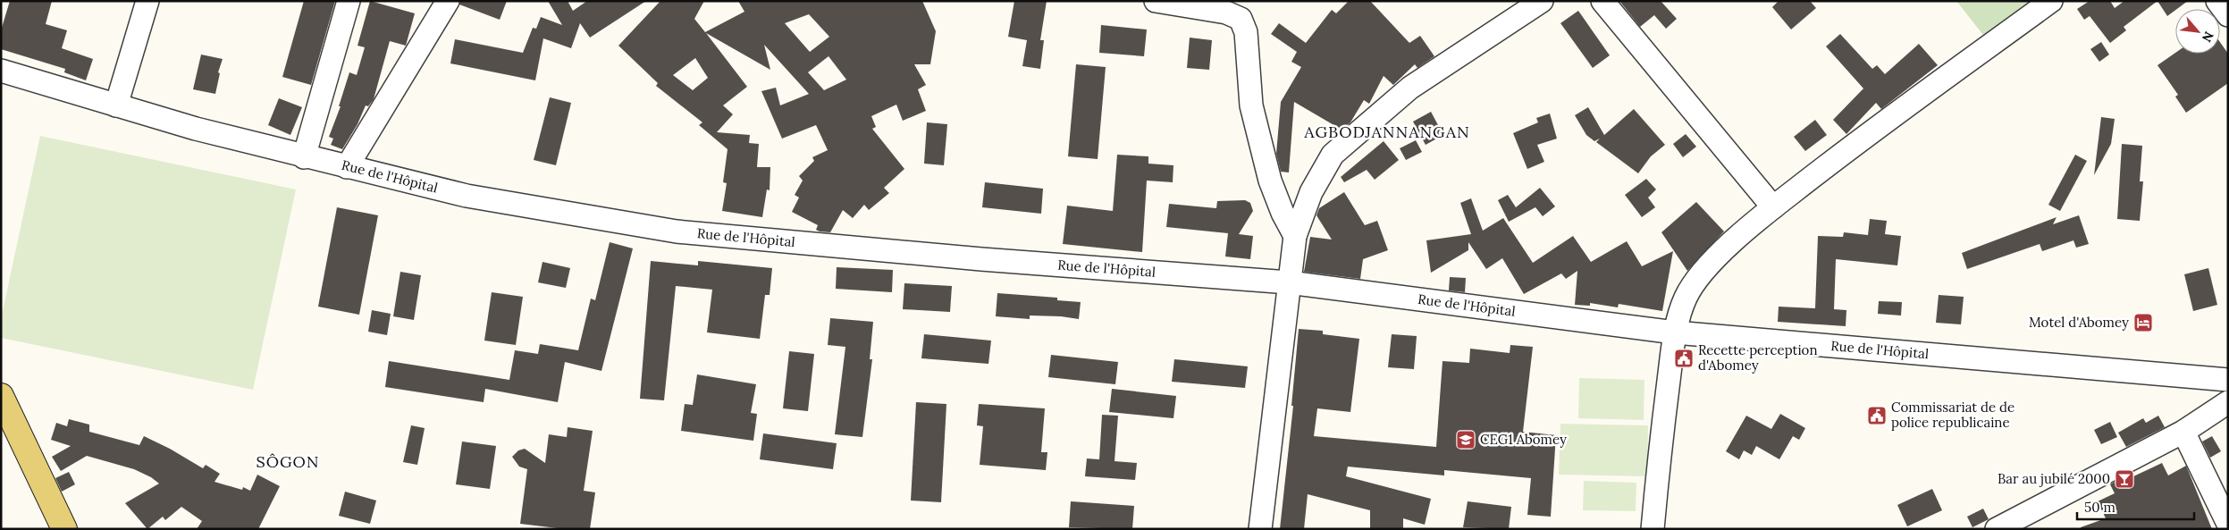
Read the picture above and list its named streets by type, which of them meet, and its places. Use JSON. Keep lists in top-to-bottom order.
{
  "streets": {
    "street": ["Rue de l'Hôpital"]
  },
  "districts": ["AGBODJANNANGAN", "SÔGON"],
  "places": {
    "hotel": ["Motel d'Abomey"],
    "public building": ["Recette perception d'Abomey", "Commissariat de de police republicaine"],
    "school or university": ["CEG1 Abomey"],
    "bar": ["Bar au jubilé 2000"]
  },
  "scale_bar": "50 m",
  "north": "bottom right"
}
